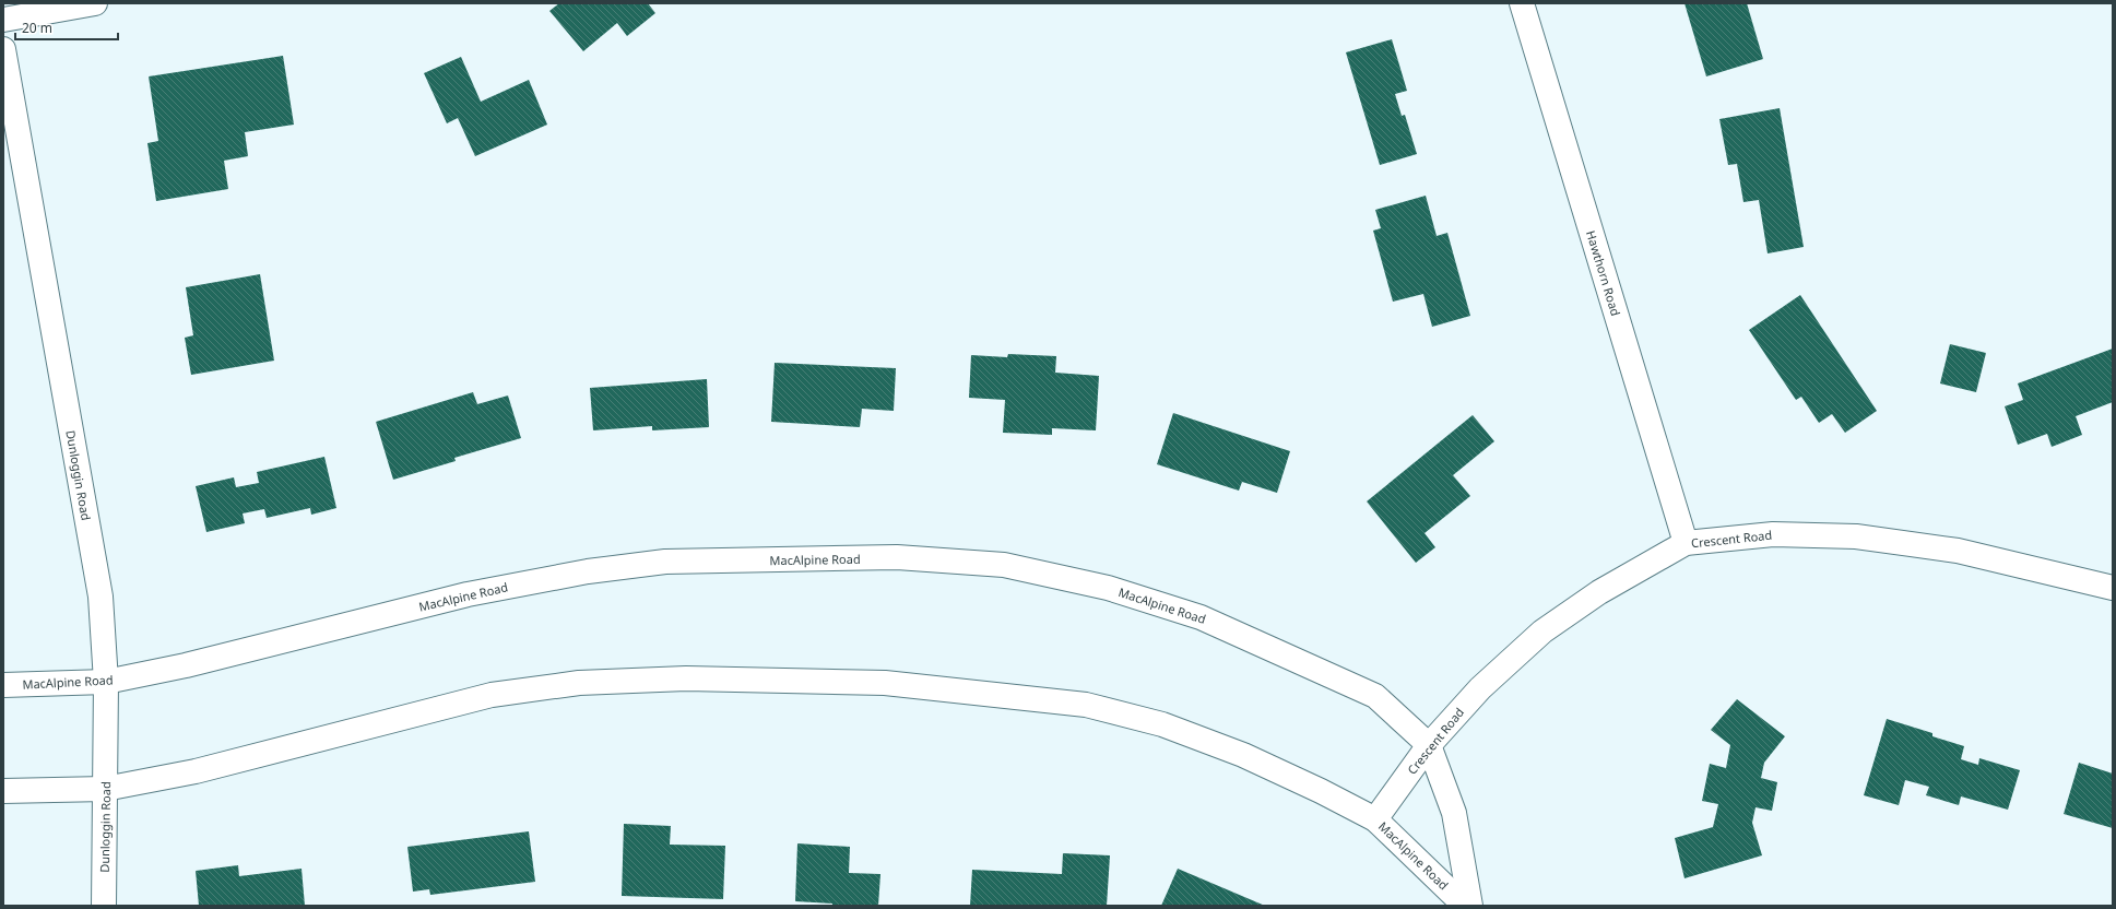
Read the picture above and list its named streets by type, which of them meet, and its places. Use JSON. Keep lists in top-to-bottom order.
{
  "streets": {
    "street": [
      "Hawthorn Road",
      "Dunloggin Road",
      "Crescent Road",
      "MacAlpine Road"
    ]
  },
  "crossings": [
    ["Hawthorn Road", "Crescent Road"],
    ["Dunloggin Road", "MacAlpine Road"],
    ["Crescent Road", "MacAlpine Road"]
  ],
  "scale_bar": "20 m"
}
